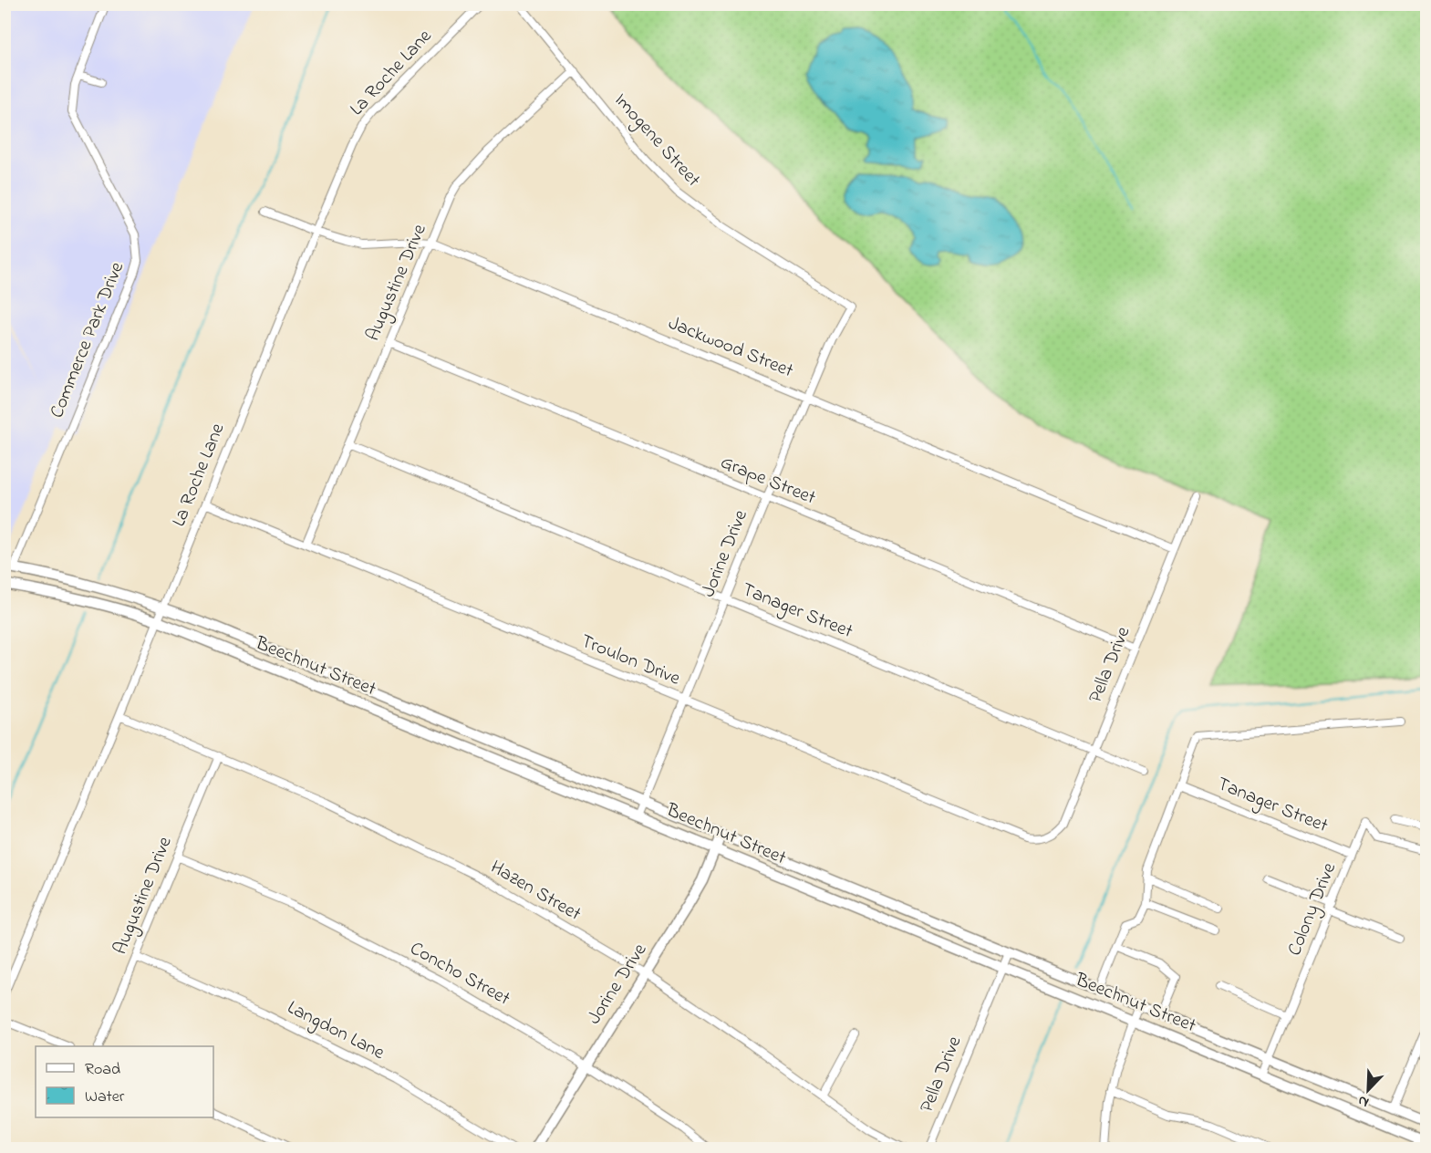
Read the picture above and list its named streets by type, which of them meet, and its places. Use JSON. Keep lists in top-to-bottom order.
{
  "streets": {
    "main road": ["Jorine Drive", "Beechnut Street"],
    "street": [
      "La Roche Lane",
      "Imogene Street",
      "Augustine Drive",
      "Commerce Park Drive",
      "Jackwood Street",
      "Grape Street",
      "Tanager Street",
      "Troulon Drive",
      "Pella Drive",
      "Hazen Street",
      "Colony Drive",
      "Concho Street",
      "Langdon Lane"
    ]
  },
  "crossings": [
    ["La Roche Lane", "Jackwood Street"],
    ["La Roche Lane", "Troulon Drive"],
    ["La Roche Lane", "Beechnut Street"],
    ["La Roche Lane", "Hazen Street"],
    ["Imogene Street", "Augustine Drive"],
    ["Imogene Street", "Jorine Drive"],
    ["Augustine Drive", "Jackwood Street"],
    ["Augustine Drive", "Grape Street"],
    ["Augustine Drive", "Tanager Street"],
    ["Augustine Drive", "Troulon Drive"],
    ["Augustine Drive", "Hazen Street"],
    ["Augustine Drive", "Concho Street"],
    ["Augustine Drive", "Langdon Lane"],
    ["Commerce Park Drive", "Beechnut Street"],
    ["Jackwood Street", "Jorine Drive"],
    ["Jackwood Street", "Pella Drive"],
    ["Grape Street", "Jorine Drive"],
    ["Grape Street", "Pella Drive"],
    ["Jorine Drive", "Tanager Street"],
    ["Jorine Drive", "Troulon Drive"],
    ["Jorine Drive", "Beechnut Street"],
    ["Jorine Drive", "Hazen Street"],
    ["Jorine Drive", "Concho Street"],
    ["Tanager Street", "Pella Drive"],
    ["Tanager Street", "Colony Drive"],
    ["Troulon Drive", "Pella Drive"],
    ["Pella Drive", "Beechnut Street"],
    ["Beechnut Street", "Colony Drive"]
  ],
  "legend": ["Road", "Water"],
  "north": "bottom left"
}
